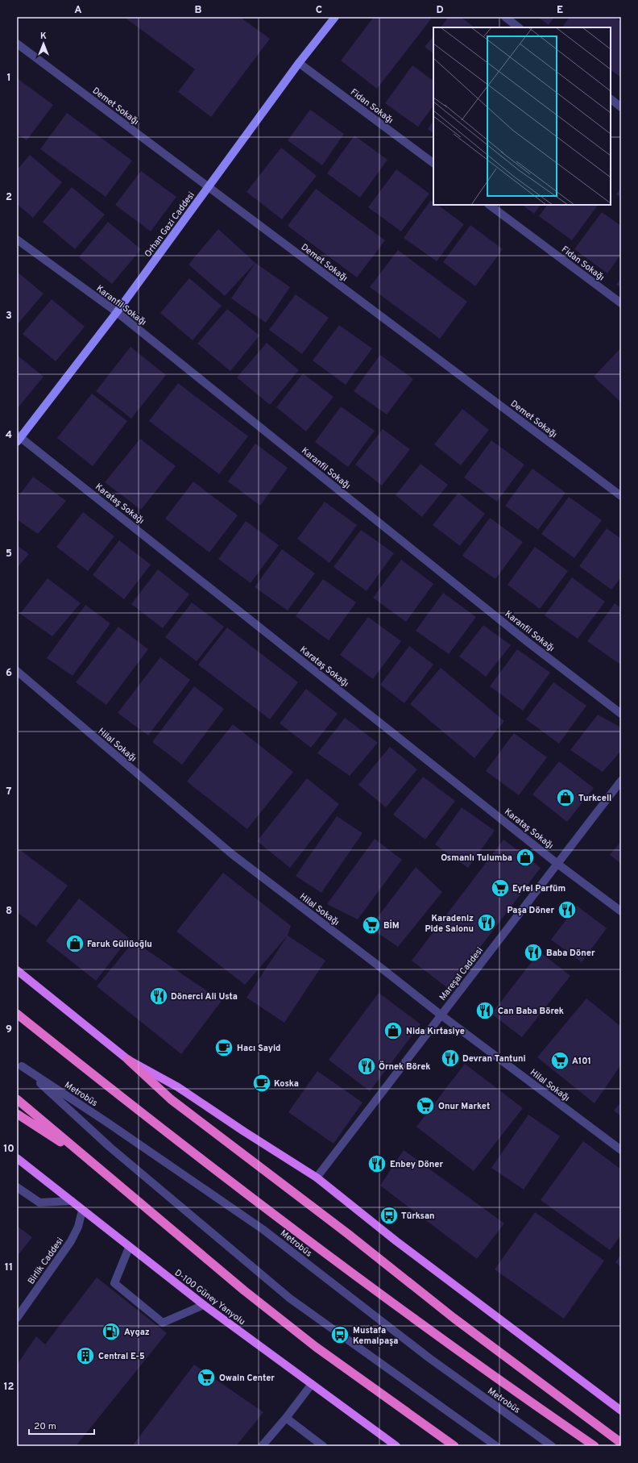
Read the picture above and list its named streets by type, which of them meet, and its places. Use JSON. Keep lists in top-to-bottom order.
{
  "streets": {
    "main road": ["Orhan Gazi Caddesi", "D-100 Güney Yanyolu"],
    "street": [
      "Demet Sokağı",
      "Fidan Sokağı",
      "Karanfil Sokağı",
      "Karataş Sokağı",
      "Hilal Sokağı",
      "Mareşal Caddesi",
      "Metrobüs",
      "Birlik Caddesi"
    ]
  },
  "crossings": [
    ["Demet Sokağı", "Orhan Gazi Caddesi"],
    ["Fidan Sokağı", "Orhan Gazi Caddesi"],
    ["Orhan Gazi Caddesi", "Karanfil Sokağı"],
    ["Orhan Gazi Caddesi", "Karataş Sokağı"],
    ["Karataş Sokağı", "Mareşal Caddesi"],
    ["Hilal Sokağı", "Mareşal Caddesi"],
    ["Birlik Caddesi", "D-100 Güney Yanyolu"]
  ],
  "places": {
    "shop": [
      "Turkcell",
      "Osmanlı Tulumba",
      "Faruk Güllüoğlu",
      "Nida Kırtasiye"
    ],
    "supermarket": [
      "Eyfel Parfüm",
      "BİM",
      "A101",
      "Onur Market",
      "Owain Center"
    ],
    "restaurant": [
      "Paşa Döner",
      "Karadeniz Pide Salonu",
      "Baba Döner",
      "Dönerci Ali Usta",
      "Can Baba Börek",
      "Devran Tantuni",
      "Örnek Börek",
      "Enbey Döner"
    ],
    "cafe": ["Hacı Sayid", "Koska"],
    "bus stop": ["Türksan", "Mustafa Kemalpaşa"],
    "fuel station": ["Aygaz"],
    "building": ["Central E-5"]
  },
  "scale_bar": "20 m",
  "north": "top",
  "grid": {
    "columns": [
      "A",
      "B",
      "C",
      "D",
      "E"
    ],
    "rows": [
      "1",
      "2",
      "3",
      "4",
      "5",
      "6",
      "7",
      "8",
      "9",
      "10",
      "11",
      "12"
    ]
  }
}
